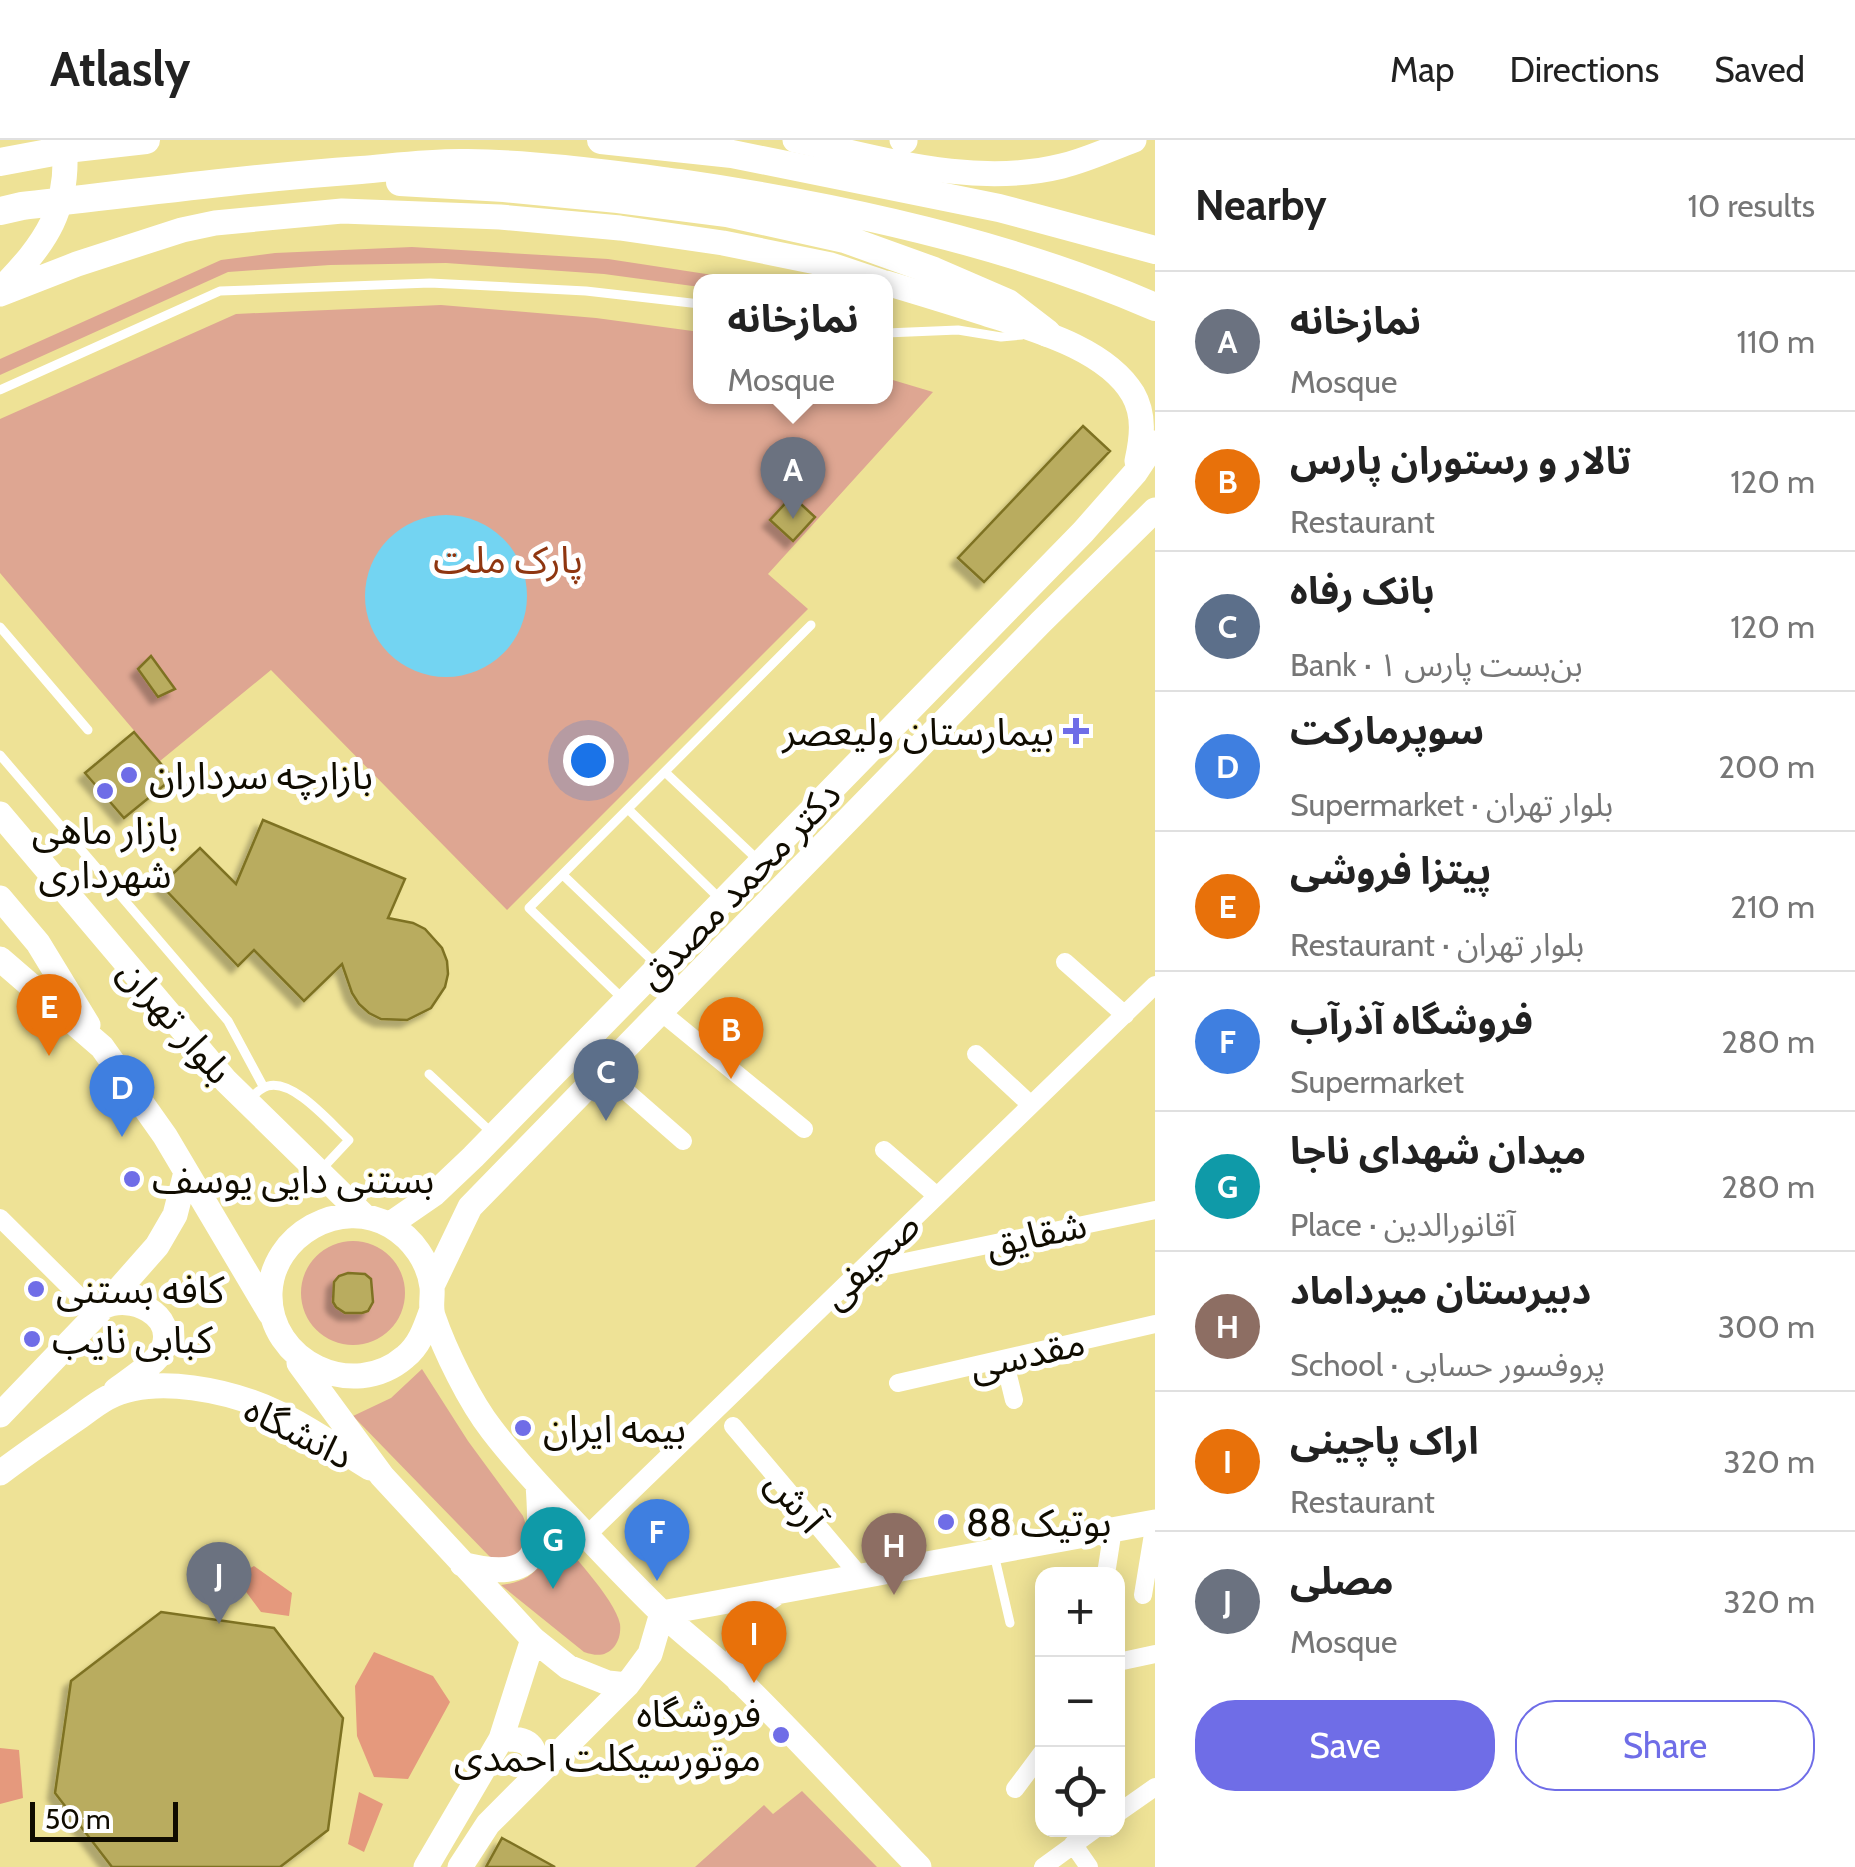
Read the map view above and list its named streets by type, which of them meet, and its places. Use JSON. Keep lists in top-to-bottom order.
{
  "streets": {
    "main road": ["دکتر محمد مصدق", "بلوار تهران", "دانشگاه"],
    "street": [
      "شقایق",
      "صحیفی",
      "مقدسی",
      "آرش"
    ]
  },
  "crossings": [
    ["دکتر محمد مصدق", "بلوار تهران"],
    ["شقایق", "صحیفی"]
  ],
  "parks": ["پارک ملت"],
  "places": {
    "health": ["بیمارستان ولیعصر"],
    "other": [
      "بازارچه سرداران",
      "بازار ماهی شهرداری",
      "بستنی دایی یوسف",
      "کافه بستنی",
      "کبابی نایب",
      "بیمه ایران",
      "بوتیک 88",
      "فروشگاه موتورسیکلت احمدی"
    ]
  },
  "scale_bar": "50 m",
  "page": {
    "header": "Atlasly",
    "nav": ["Map", "Directions", "Saved"],
    "heading": ["Nearby", "10 results"],
    "list": [
      {
        "mark": "A",
        "name": "نمازخانه",
        "note": "Mosque",
        "value": "110 m"
      },
      {
        "mark": "B",
        "name": "تالار و رستوران پارس",
        "note": "Restaurant",
        "value": "120 m"
      },
      {
        "mark": "C",
        "name": "بانک رفاه",
        "note": "Bank · بن‌بست پارس ۱",
        "value": "120 m"
      },
      {
        "mark": "D",
        "name": "سوپرمارکت",
        "note": "Supermarket · بلوار تهران",
        "value": "200 m"
      },
      {
        "mark": "E",
        "name": "پیتزا فروشی",
        "note": "Restaurant · بلوار تهران",
        "value": "210 m"
      },
      {
        "mark": "F",
        "name": "فروشگاه آذرآب",
        "note": "Supermarket",
        "value": "280 m"
      },
      {
        "mark": "G",
        "name": "میدان شهدای ناجا",
        "note": "Place · آقانورالدین",
        "value": "280 m"
      },
      {
        "mark": "H",
        "name": "دبیرستان میرداماد",
        "note": "School · پروفسور حسابی",
        "value": "300 m"
      },
      {
        "mark": "I",
        "name": "اراک پاچینی",
        "note": "Restaurant",
        "value": "320 m"
      },
      {
        "mark": "J",
        "name": "مصلی",
        "note": "Mosque",
        "value": "320 m"
      }
    ],
    "popup": ["نمازخانه", "Mosque"],
    "pins": [
      "A",
      "E",
      "B",
      "C",
      "D",
      "F",
      "G",
      "H",
      "J",
      "I"
    ],
    "map_buttons": ["+", "−"],
    "buttons": ["Save", "Share"],
    "scale": "50 m"
  }
}
